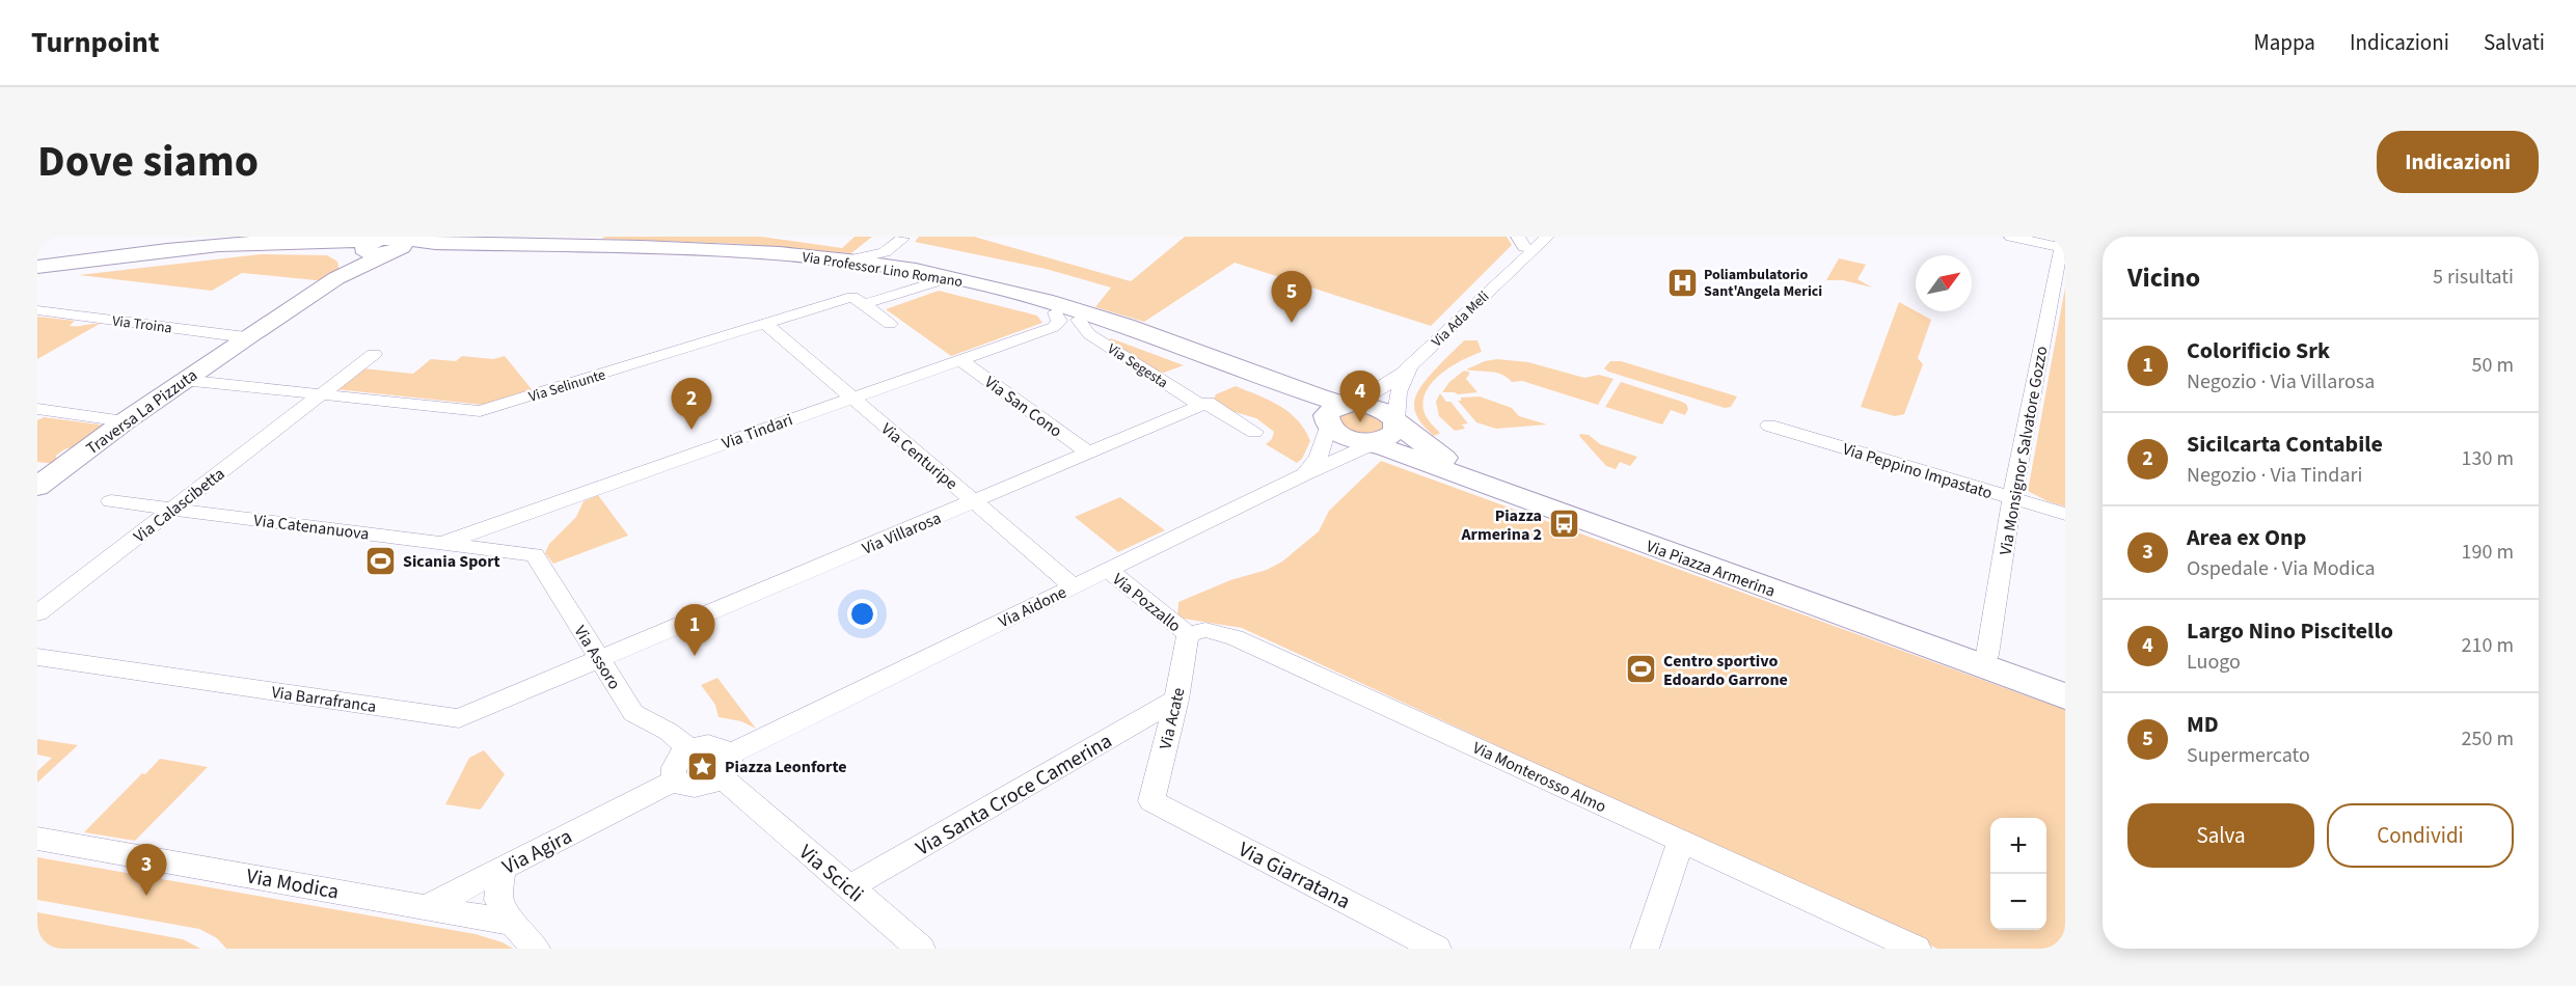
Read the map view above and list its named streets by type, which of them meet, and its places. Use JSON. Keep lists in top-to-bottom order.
{
  "streets": {
    "street": [
      "Via Professor Lino Romano",
      "Via Ada Meli",
      "Via Troina",
      "Via Segesta",
      "Via Selinunte",
      "Via San Cono",
      "Traversa La Pizzuta",
      "Via Tindari",
      "Via Monsignor Salvatore Gozzo",
      "Via Centuripe",
      "Via Peppino Impastato",
      "Via Calascibetta",
      "Via Catenanuova",
      "Via Villarosa",
      "Via Piazza Armerina",
      "Via Pozzallo",
      "Via Aidone",
      "Via Assoro",
      "Via Barrafranca",
      "Via Acate",
      "Via Monterosso Almo",
      "Via Santa Croce Camerina",
      "Via Agira",
      "Via Scicli",
      "Via Giarratana",
      "Via Modica"
    ]
  },
  "crossings": [
    ["Via Professor Lino Romano", "Via Segesta"],
    ["Via Professor Lino Romano", "Via Selinunte"],
    ["Via Professor Lino Romano", "Traversa La Pizzuta"],
    ["Via Professor Lino Romano", "Via Tindari"],
    ["Via Professor Lino Romano", "Via Piazza Armerina"],
    ["Via Professor Lino Romano", "Via Aidone"],
    ["Via Troina", "Traversa La Pizzuta"],
    ["Via Segesta", "Via Villarosa"],
    ["Via Selinunte", "Traversa La Pizzuta"],
    ["Via Selinunte", "Via Centuripe"],
    ["Via Selinunte", "Via Calascibetta"],
    ["Via San Cono", "Via Tindari"],
    ["Via San Cono", "Via Villarosa"],
    ["Via Tindari", "Via Centuripe"],
    ["Via Tindari", "Via Catenanuova"],
    ["Via Monsignor Salvatore Gozzo", "Via Peppino Impastato"],
    ["Via Monsignor Salvatore Gozzo", "Via Piazza Armerina"],
    ["Via Centuripe", "Via Villarosa"],
    ["Via Centuripe", "Via Aidone"],
    ["Via Calascibetta", "Via Catenanuova"],
    ["Via Catenanuova", "Via Assoro"],
    ["Via Villarosa", "Via Assoro"],
    ["Via Villarosa", "Via Barrafranca"],
    ["Via Piazza Armerina", "Via Aidone"],
    ["Via Pozzallo", "Via Aidone"],
    ["Via Pozzallo", "Via Acate"],
    ["Via Pozzallo", "Via Monterosso Almo"],
    ["Via Aidone", "Via Assoro"],
    ["Via Aidone", "Via Agira"],
    ["Via Aidone", "Via Scicli"],
    ["Via Assoro", "Via Barrafranca"],
    ["Via Assoro", "Via Agira"],
    ["Via Assoro", "Via Scicli"],
    ["Via Acate", "Via Monterosso Almo"],
    ["Via Acate", "Via Santa Croce Camerina"],
    ["Via Acate", "Via Giarratana"],
    ["Via Santa Croce Camerina", "Via Scicli"],
    ["Via Agira", "Via Scicli"],
    ["Via Agira", "Via Modica"]
  ],
  "places": {
    "hospital": ["Poliambulatorio Sant'Angela Merici"],
    "bus stop": ["Piazza Armerina 2"],
    "sports": ["Sicania Sport", "Centro sportivo Edoardo Garrone"],
    "place": ["Piazza Leonforte"]
  },
  "north": "top right",
  "page": {
    "header": "Turnpoint",
    "nav": ["Mappa", "Indicazioni", "Salvati"],
    "title": "Dove siamo",
    "buttons": [
      "Indicazioni",
      ["Salva", "Condividi"]
    ],
    "heading": ["Vicino", "5 risultati"],
    "pins": [
      "5",
      "4",
      "2",
      "1",
      "3"
    ],
    "list": [
      {
        "mark": "1",
        "name": "Colorificio Srk",
        "note": "Negozio · Via Villarosa",
        "value": "50 m"
      },
      {
        "mark": "2",
        "name": "Sicilcarta Contabile",
        "note": "Negozio · Via Tindari",
        "value": "130 m"
      },
      {
        "mark": "3",
        "name": "Area ex Onp",
        "note": "Ospedale · Via Modica",
        "value": "190 m"
      },
      {
        "mark": "4",
        "name": "Largo Nino Piscitello",
        "note": "Luogo",
        "value": "210 m"
      },
      {
        "mark": "5",
        "name": "MD",
        "note": "Supermercato",
        "value": "250 m"
      }
    ],
    "map_buttons": ["+", "−"]
  }
}
